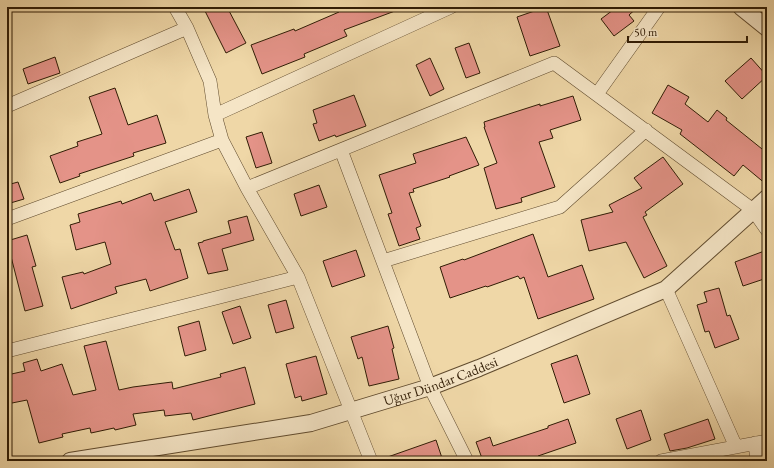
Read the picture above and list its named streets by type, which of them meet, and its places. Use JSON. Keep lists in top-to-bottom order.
{
  "streets": {
    "street": ["Uğur Dündar Caddesi"]
  },
  "scale_bar": "50 m"
}
